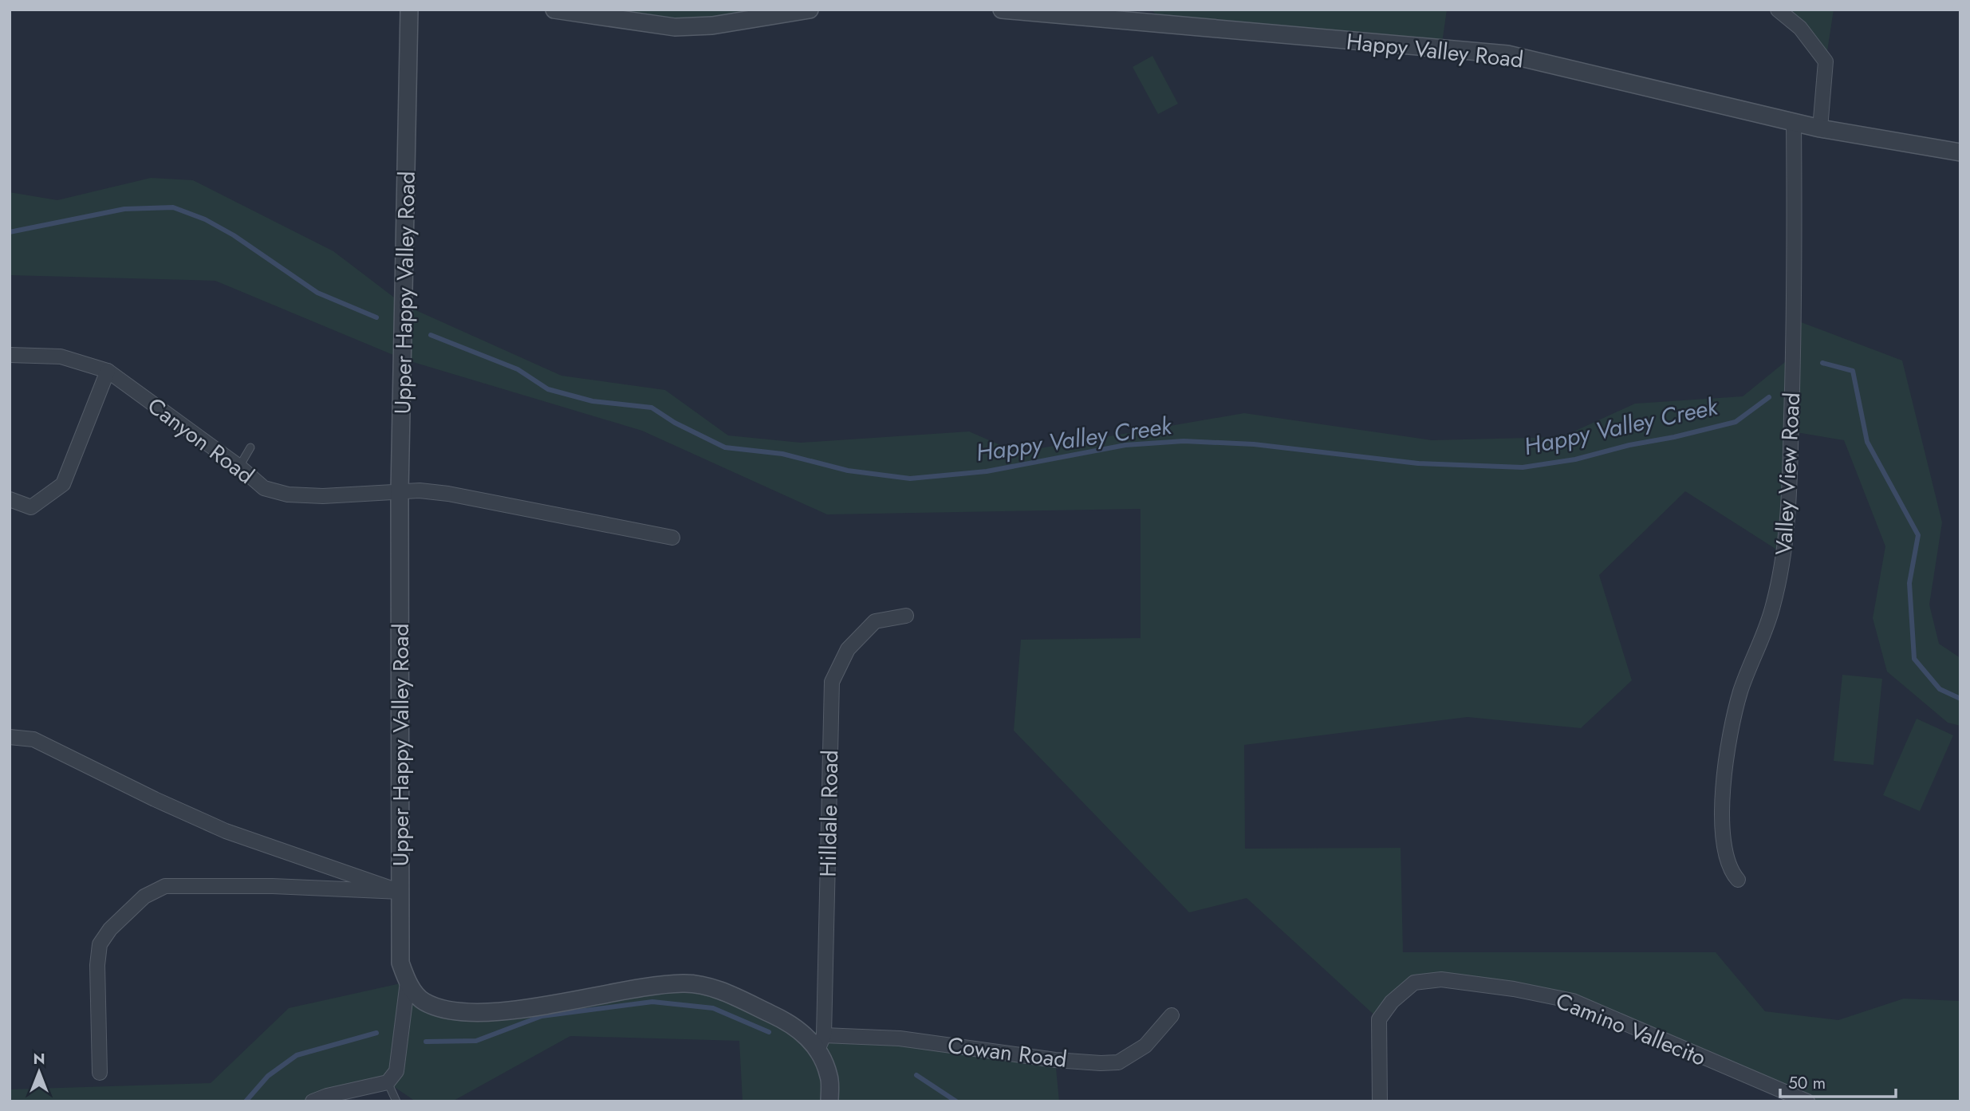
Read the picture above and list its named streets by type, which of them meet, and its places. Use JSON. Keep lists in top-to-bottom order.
{
  "streets": {
    "street": [
      "Happy Valley Road",
      "Upper Happy Valley Road",
      "Canyon Road",
      "Valley View Road",
      "Hilldale Road",
      "Camino Vallecito",
      "Cowan Road"
    ]
  },
  "crossings": [
    ["Happy Valley Road", "Valley View Road"],
    ["Upper Happy Valley Road", "Canyon Road"],
    ["Upper Happy Valley Road", "Hilldale Road"],
    ["Upper Happy Valley Road", "Cowan Road"],
    ["Hilldale Road", "Cowan Road"]
  ],
  "water": ["Happy Valley Creek"],
  "scale_bar": "50 m",
  "north": "top"
}
